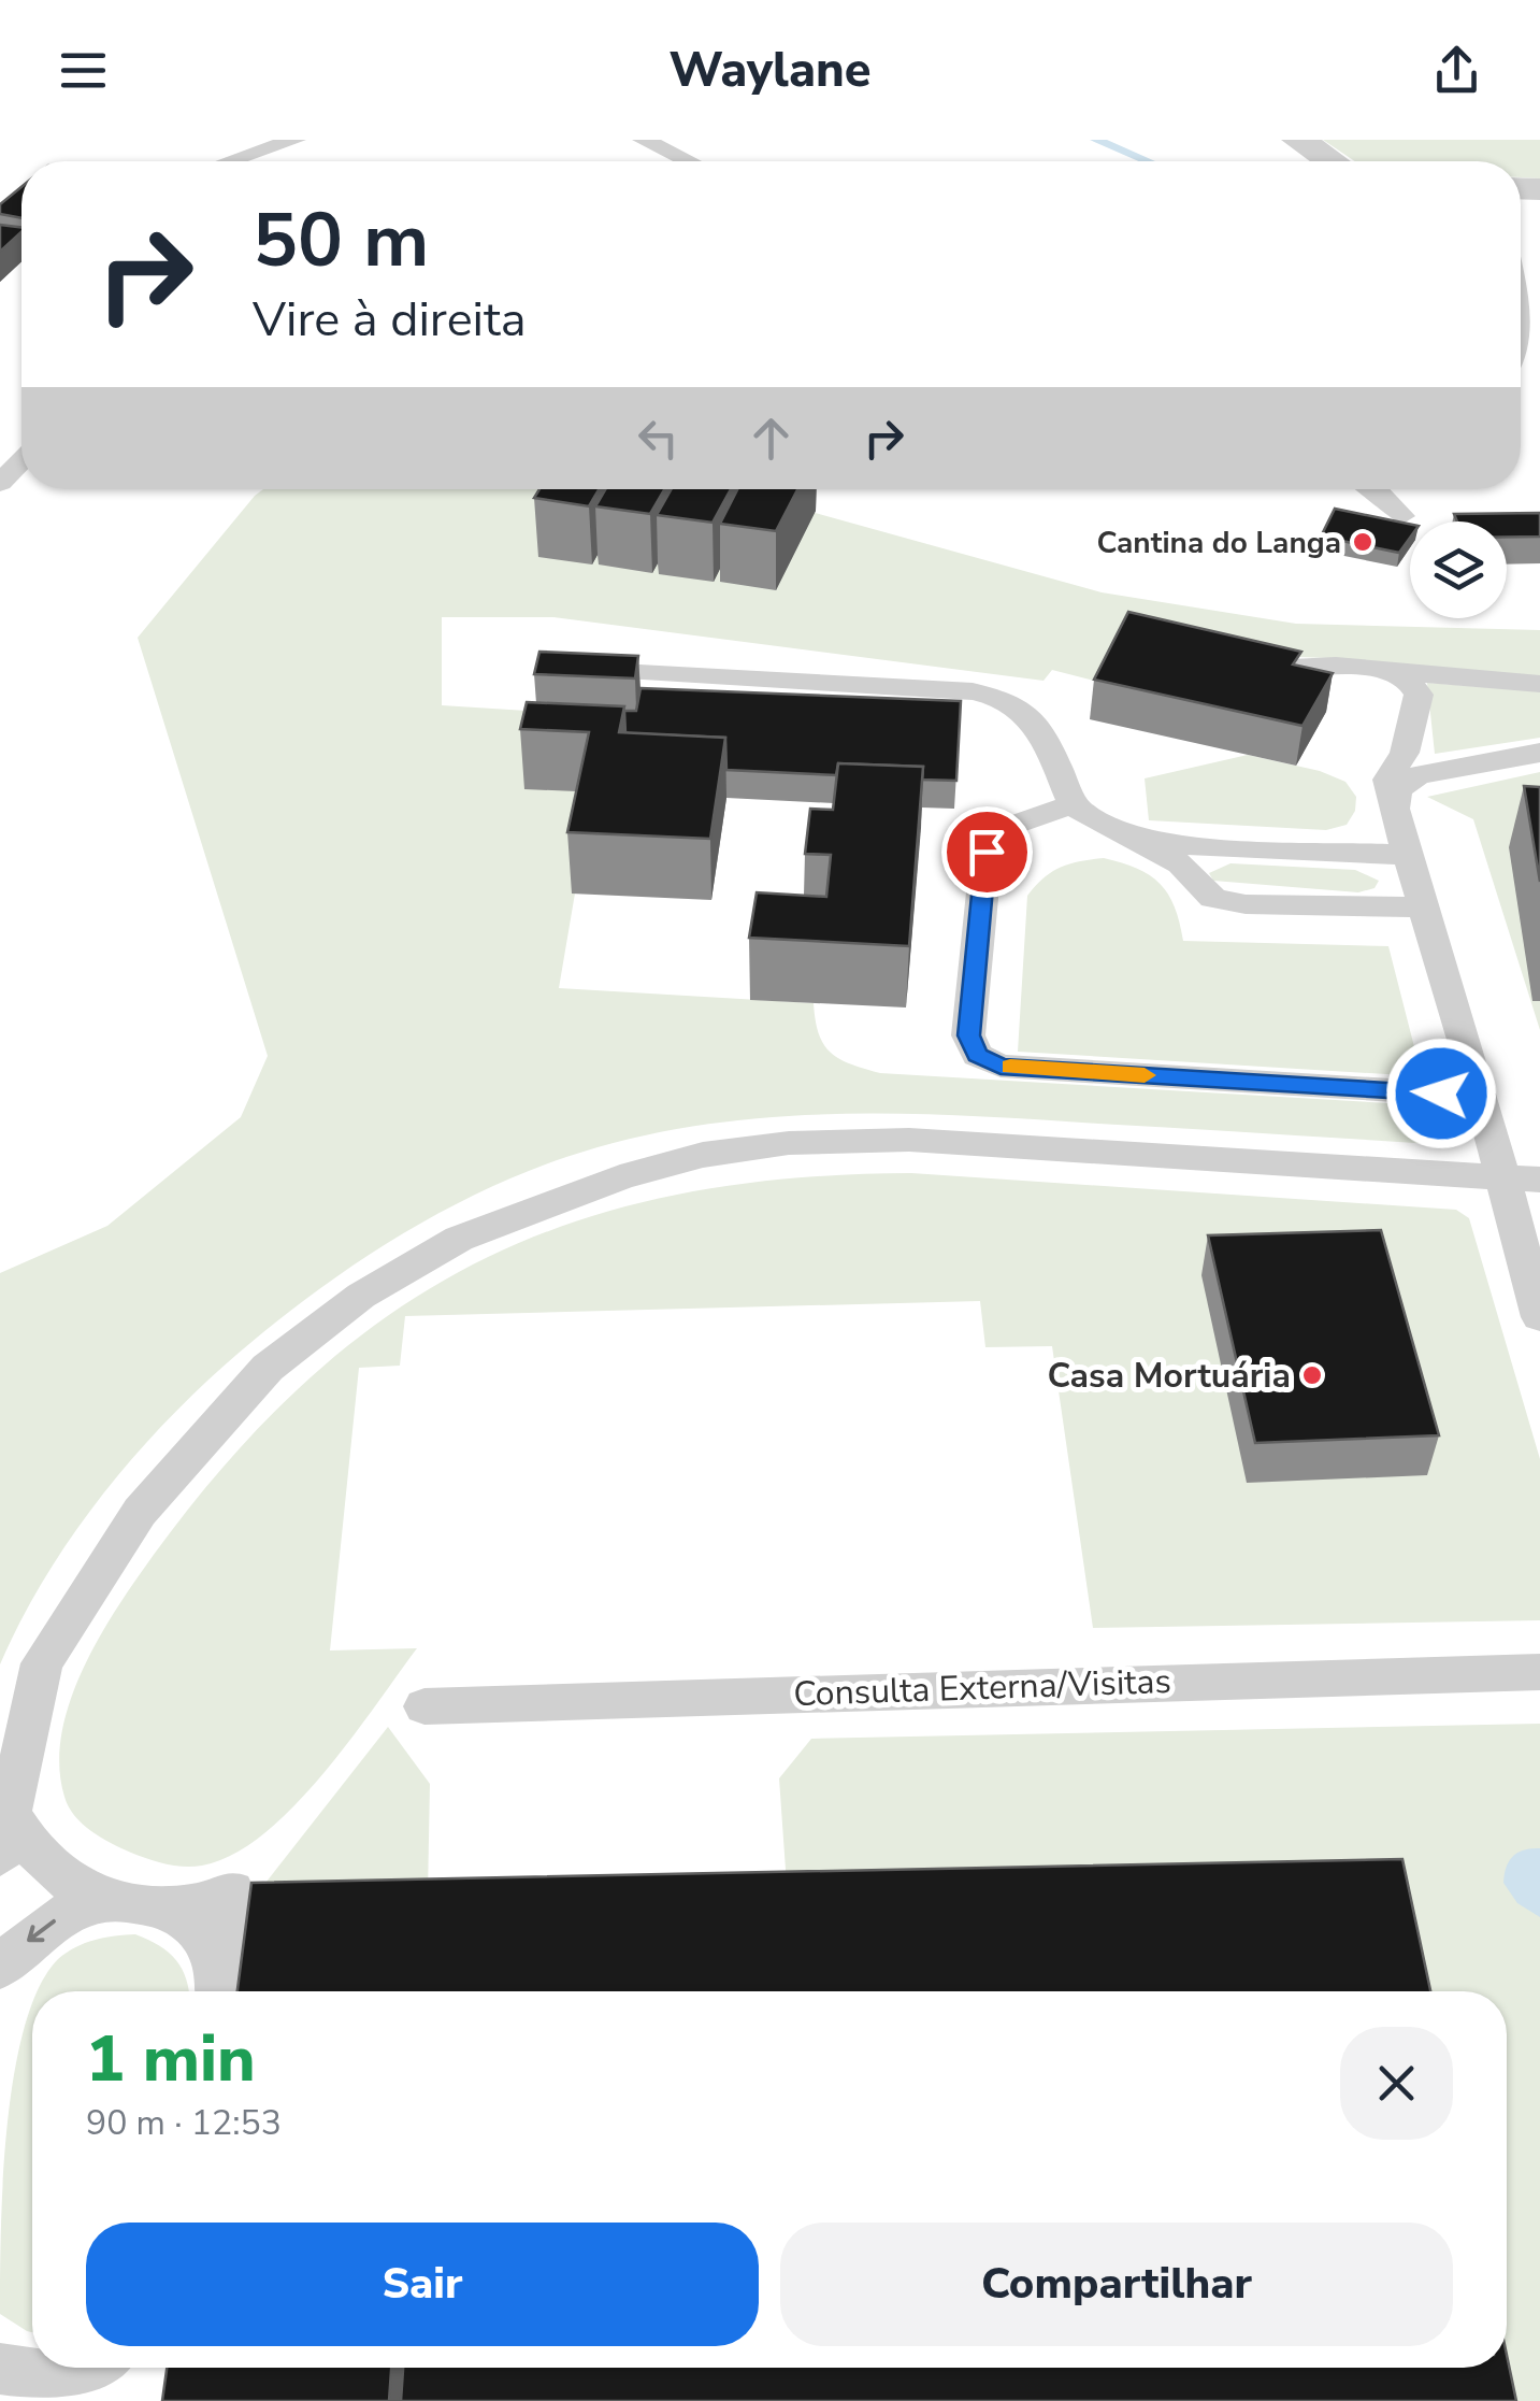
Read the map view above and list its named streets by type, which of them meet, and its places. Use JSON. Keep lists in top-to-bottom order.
{
  "streets": {
    "lane": ["Consulta Externa/Visitas"]
  },
  "places": ["Cantina do Langa", "Casa Mortuária"],
  "page": {
    "header": "Waylane",
    "turn": ["50 m", "Vire à direita"],
    "heading": ["1 min", "90 m · 12:53"],
    "buttons": ["Sair", "Compartilhar"]
  }
}
